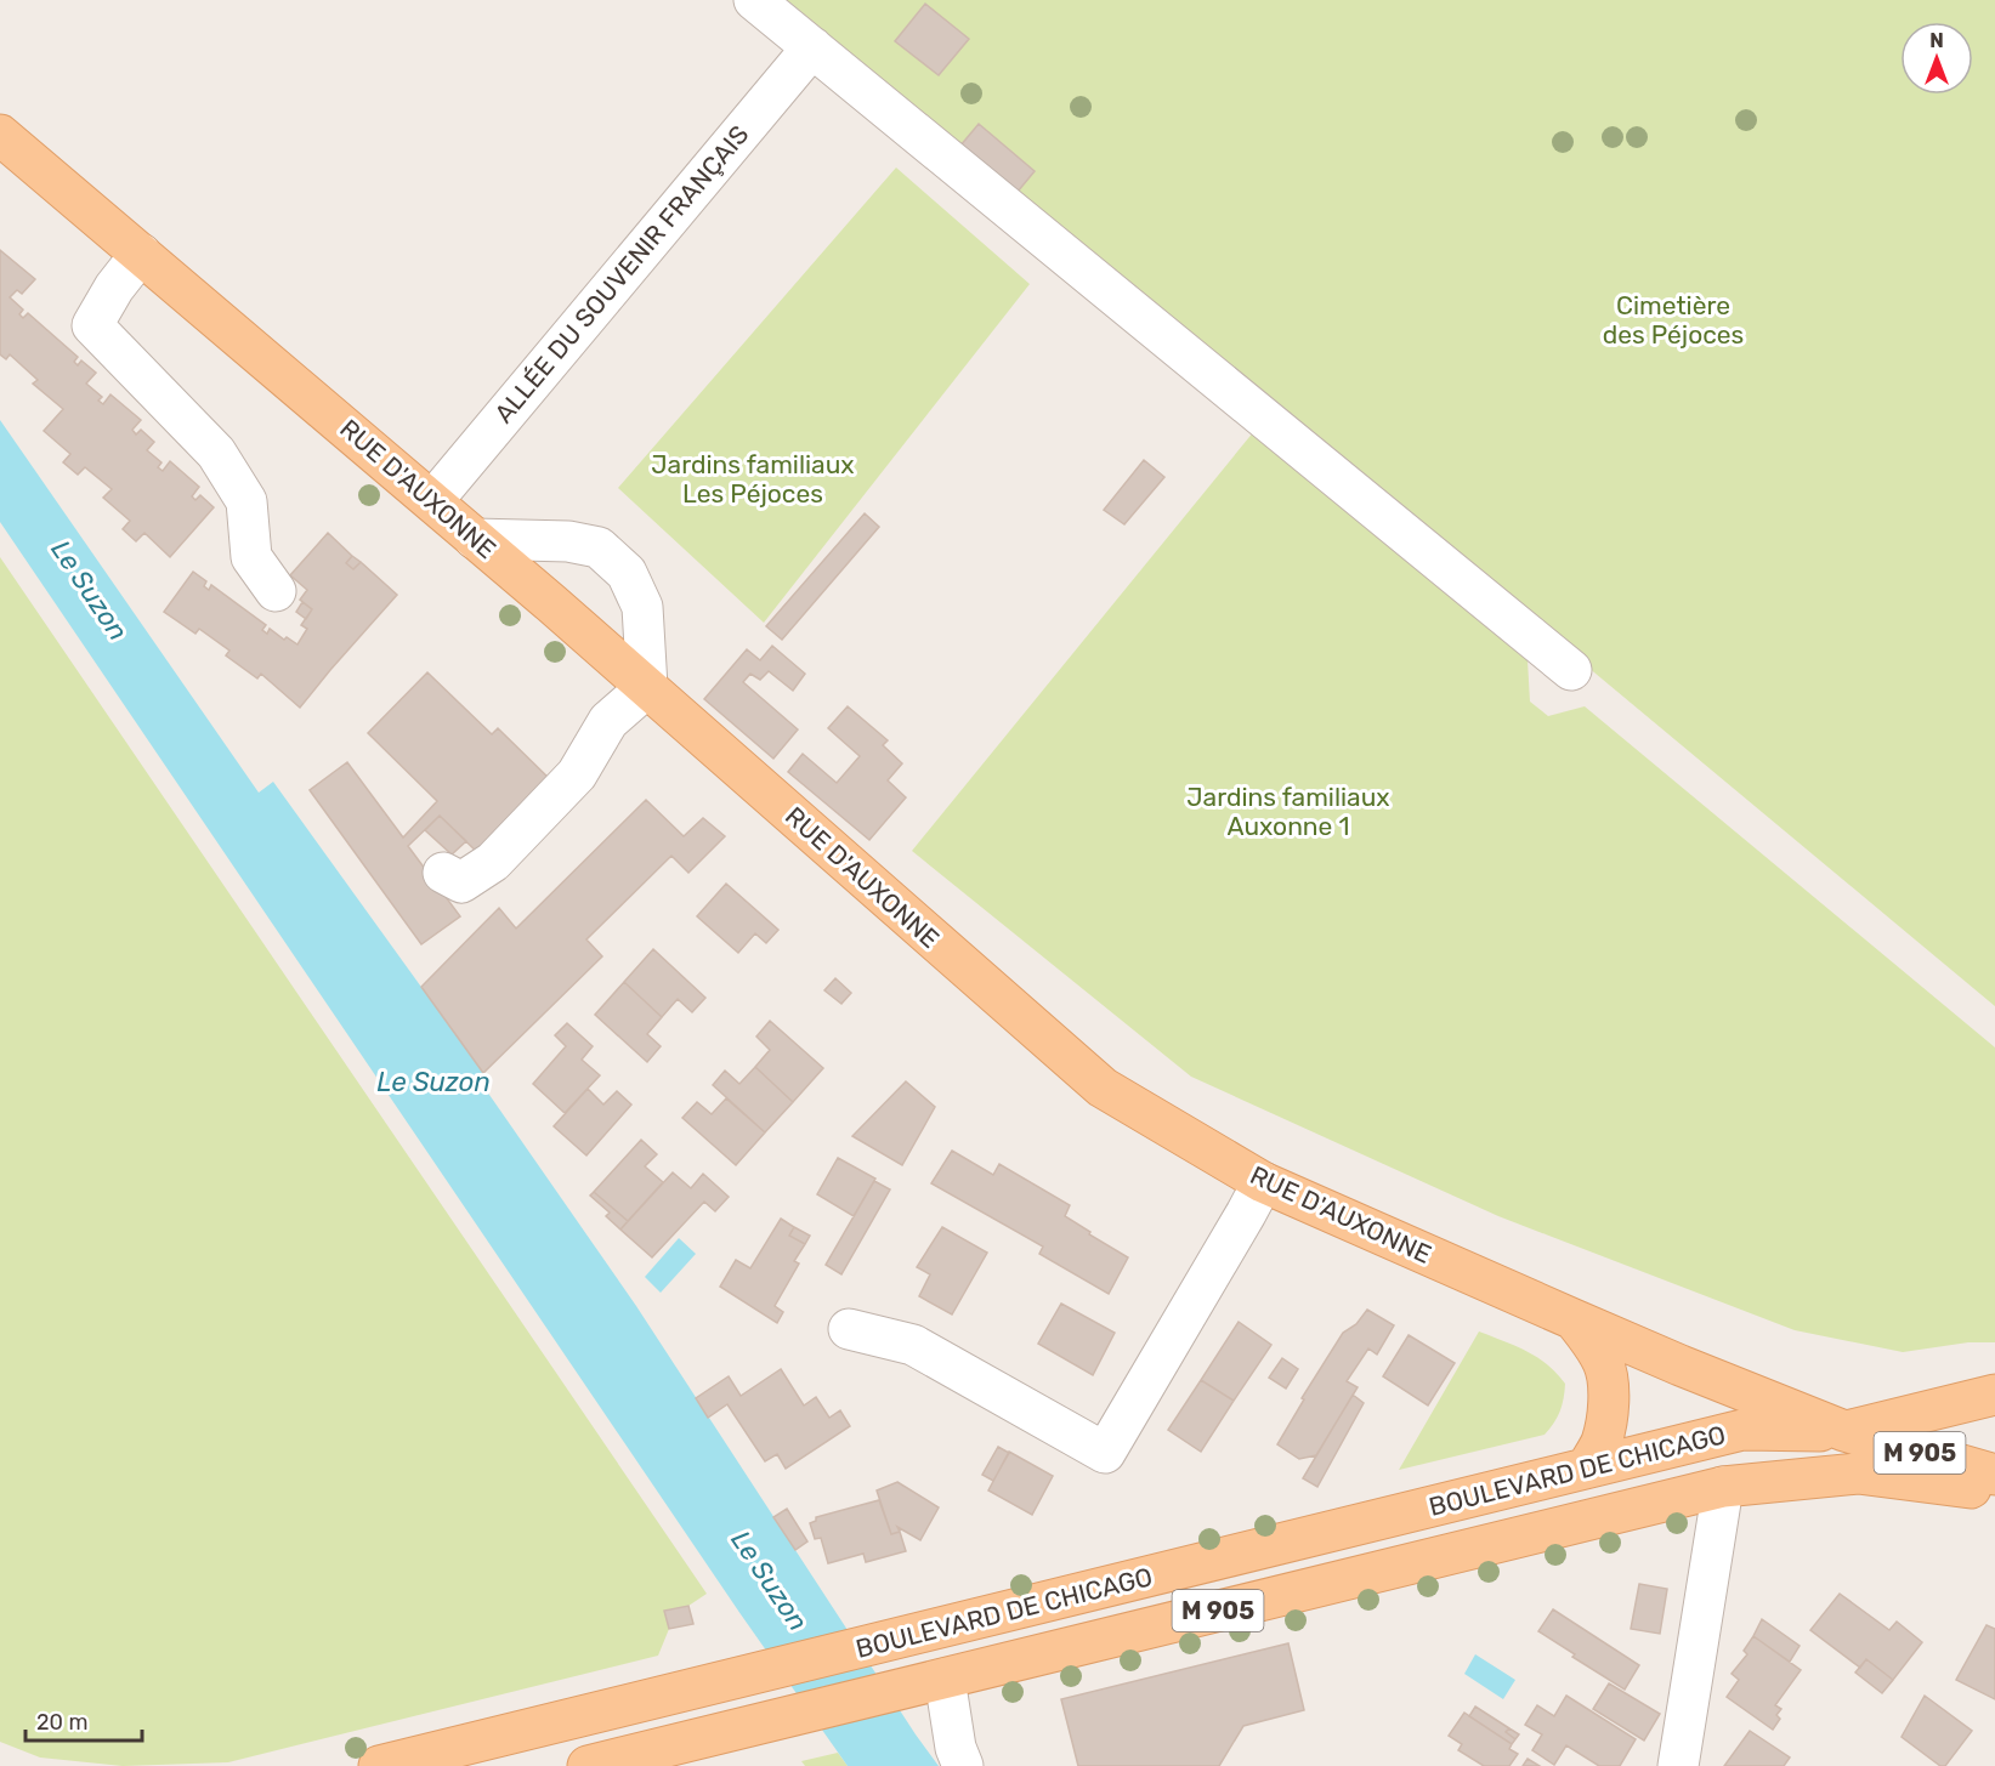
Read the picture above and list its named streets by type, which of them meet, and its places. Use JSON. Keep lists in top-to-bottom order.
{
  "streets": {
    "main road": ["RUE D'AUXONNE", "M 905", "BOULEVARD DE CHICAGO"],
    "street": ["ALLÉE DU SOUVENIR FRANÇAIS"]
  },
  "crossings": [
    ["ALLÉE DU SOUVENIR FRANÇAIS", "RUE D'AUXONNE"],
    ["RUE D'AUXONNE", "M 905"],
    ["RUE D'AUXONNE", "BOULEVARD DE CHICAGO"],
    ["M 905", "BOULEVARD DE CHICAGO"]
  ],
  "water": ["Le Suzon"],
  "parks": ["Cimetière des Péjoces", "Jardins familiaux Les Péjoces", "Jardins familiaux Auxonne 1"],
  "scale_bar": "20 m",
  "north": "top"
}
